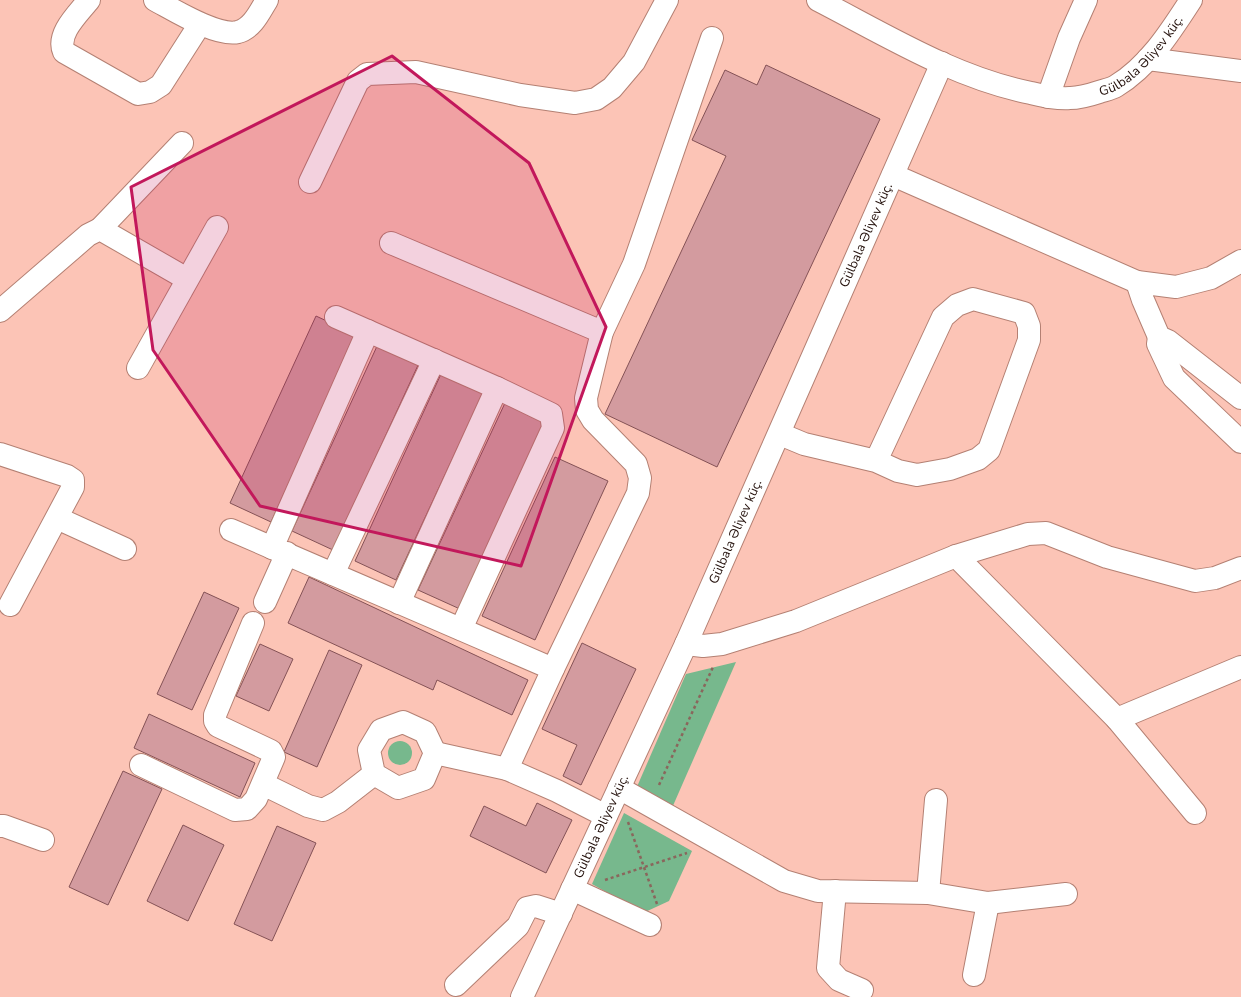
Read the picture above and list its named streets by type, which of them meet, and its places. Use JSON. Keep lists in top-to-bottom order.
{
  "streets": {
    "street": ["Gülbala Əliyev küç."]
  }
}
